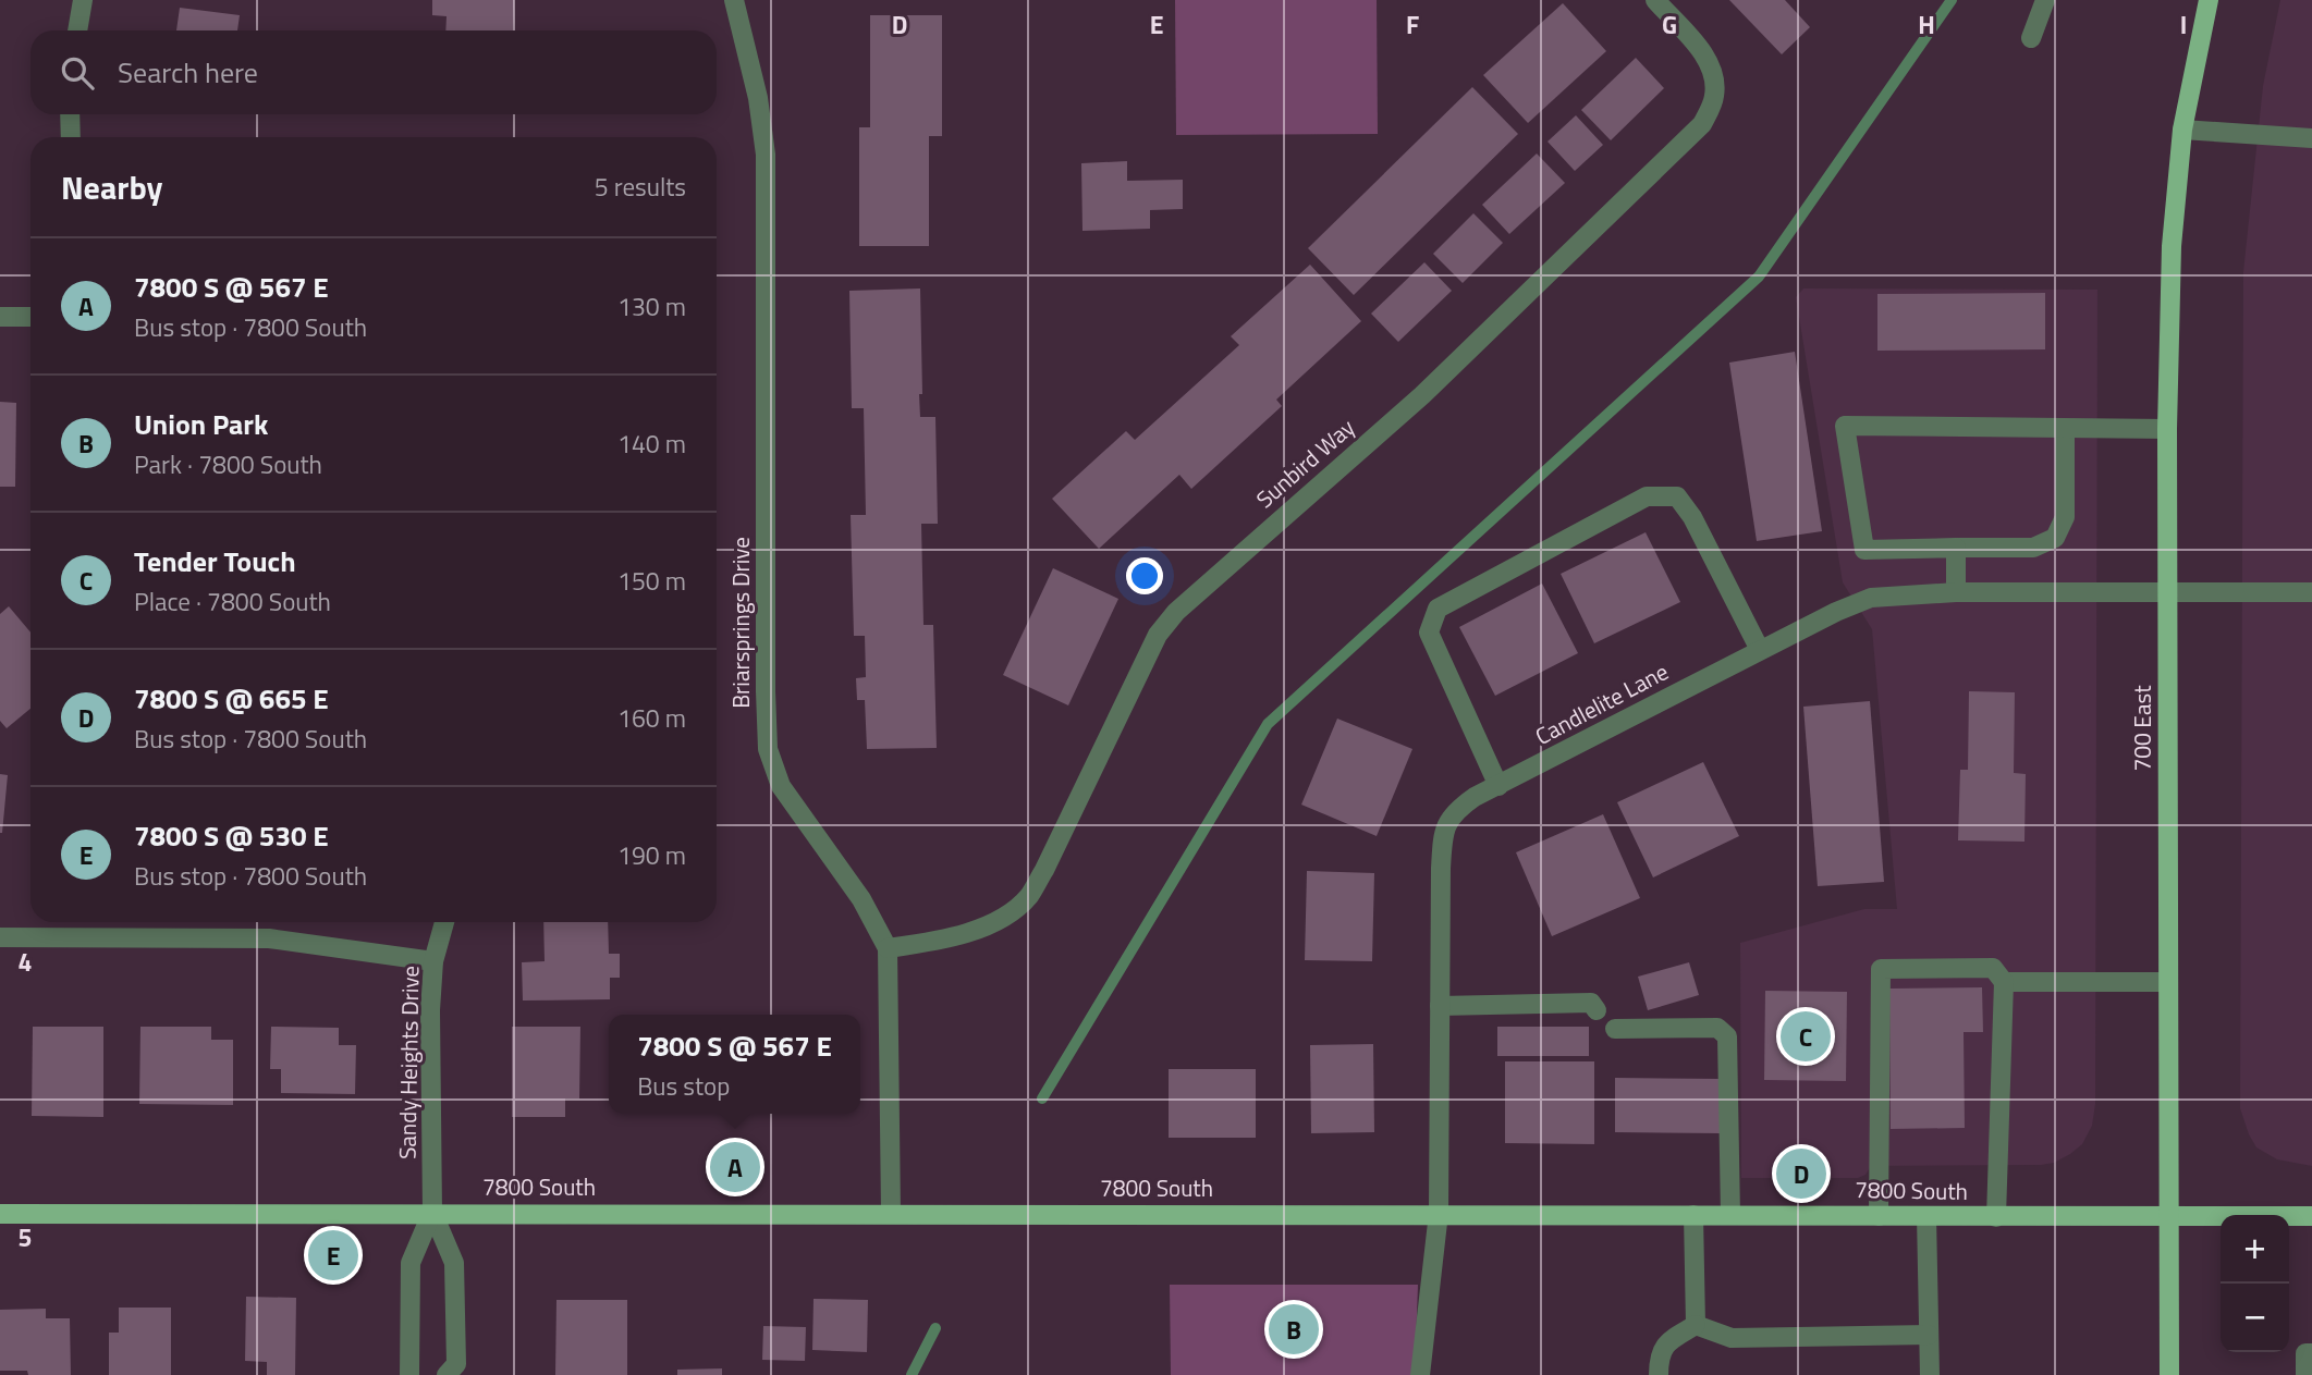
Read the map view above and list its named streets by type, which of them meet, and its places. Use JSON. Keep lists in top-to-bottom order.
{
  "streets": {
    "main road": ["700 East", "7800 South"],
    "street": [
      "Sunbird Way",
      "Briarsprings Drive",
      "Candlelite Lane",
      "Sandy Heights Drive"
    ]
  },
  "crossings": [
    ["Sunbird Way", "Briarsprings Drive"],
    ["Briarsprings Drive", "7800 South"],
    ["Candlelite Lane", "700 East"],
    ["Candlelite Lane", "7800 South"],
    ["700 East", "7800 South"],
    ["Sandy Heights Drive", "7800 South"]
  ],
  "page": {
    "search": "Search here",
    "heading": ["Nearby", "5 results"],
    "list": [
      {
        "mark": "A",
        "name": "7800 S @ 567 E",
        "note": "Bus stop · 7800 South",
        "value": "130 m"
      },
      {
        "mark": "B",
        "name": "Union Park",
        "note": "Park · 7800 South",
        "value": "140 m"
      },
      {
        "mark": "C",
        "name": "Tender Touch",
        "note": "Place · 7800 South",
        "value": "150 m"
      },
      {
        "mark": "D",
        "name": "7800 S @ 665 E",
        "note": "Bus stop · 7800 South",
        "value": "160 m"
      },
      {
        "mark": "E",
        "name": "7800 S @ 530 E",
        "note": "Bus stop · 7800 South",
        "value": "190 m"
      }
    ],
    "pins": [
      "C",
      "A",
      "D",
      "E",
      "B"
    ],
    "popup": ["7800 S @ 567 E", "Bus stop"],
    "map_buttons": ["+", "−"]
  },
  "grid": {
    "columns": [
      "D",
      "E",
      "F",
      "G",
      "H",
      "I"
    ],
    "rows": ["4", "5"]
  }
}
